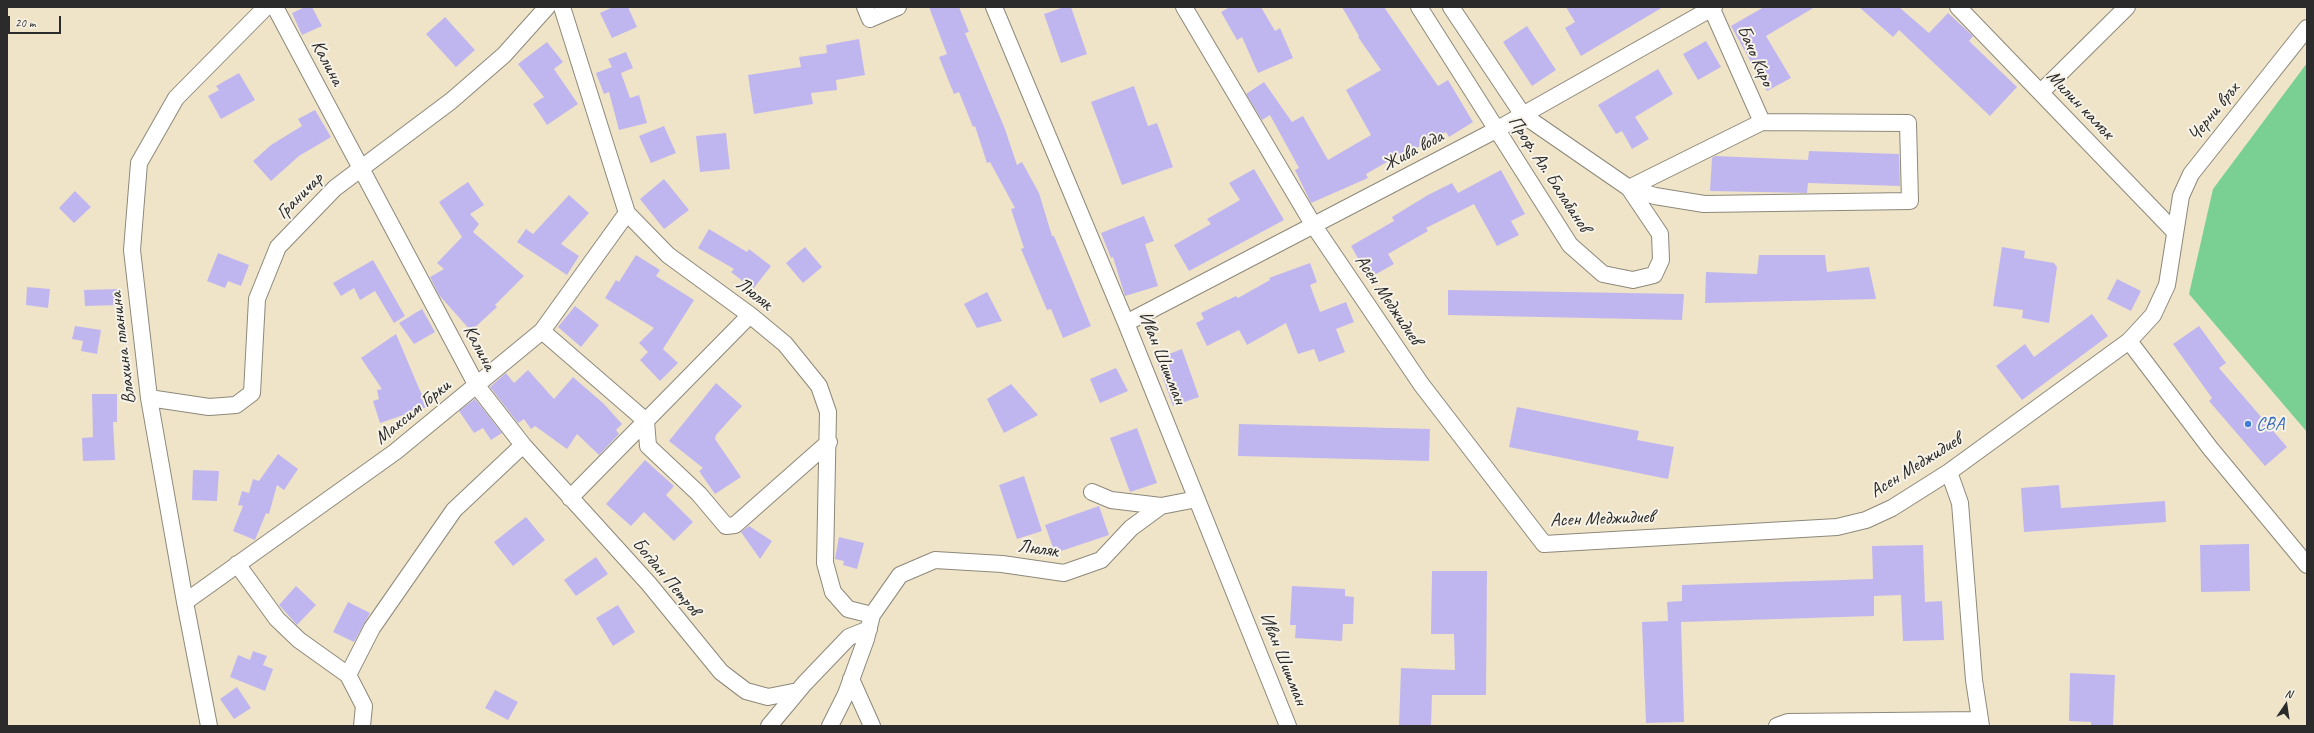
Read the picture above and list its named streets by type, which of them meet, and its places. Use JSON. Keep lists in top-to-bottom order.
{
  "streets": {
    "street": [
      "Бачо Киро",
      "Калина",
      "Милин камък",
      "Черни връх",
      "Жива вода",
      "Проф. Ал. Балабанов",
      "Граничар",
      "Люляк",
      "Асен Меджидиев",
      "Влахина планина",
      "Иван Шишман",
      "Максим Горки",
      "Богдан Петров"
    ]
  },
  "crossings": [
    ["Бачо Киро", "Жива вода"],
    ["Калина", "Граничар"],
    ["Калина", "Максим Горки"],
    ["Калина", "Богдан Петров"],
    ["Милин камък", "Черни връх"],
    ["Милин камък", "Асен Меджидиев"],
    ["Черни връх", "Асен Меджидиев"],
    ["Жива вода", "Проф. Ал. Балабанов"],
    ["Жива вода", "Асен Меджидиев"],
    ["Жива вода", "Иван Шишман"],
    ["Граничар", "Влахина планина"],
    ["Люляк", "Иван Шишман"],
    ["Люляк", "Максим Горки"],
    ["Влахина планина", "Максим Горки"]
  ],
  "places": ["CBA"],
  "scale_bar": "20 m",
  "north": "top"
}
